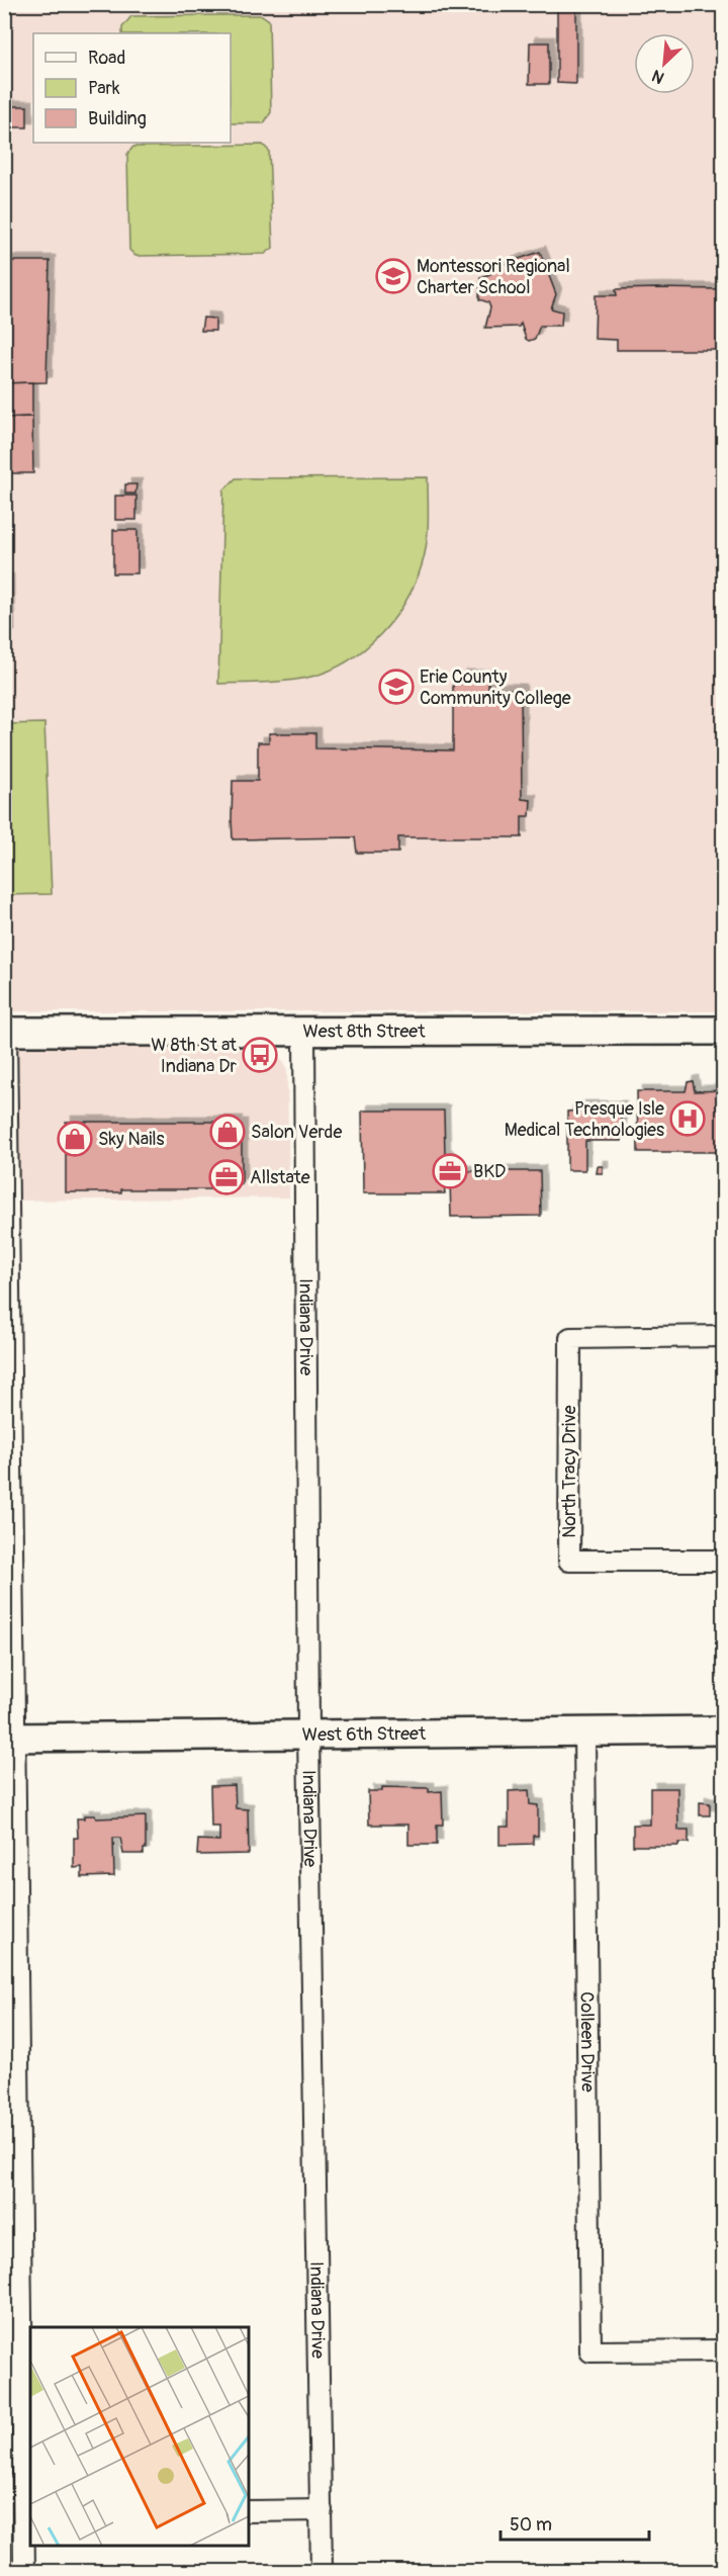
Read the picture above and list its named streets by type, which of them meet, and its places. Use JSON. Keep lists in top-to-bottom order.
{
  "streets": {
    "main road": ["West 8th Street", "West 6th Street"],
    "street": ["Indiana Drive", "North Tracy Drive", "Colleen Drive"]
  },
  "crossings": [
    ["West 8th Street", "Indiana Drive"],
    ["Indiana Drive", "West 6th Street"],
    ["West 6th Street", "Colleen Drive"]
  ],
  "places": {
    "school or university": ["Montessori Regional Charter School", "Erie County Community College"],
    "bus stop": ["W 8th St at Indiana Dr"],
    "hospital": ["Presque Isle Medical Technologies"],
    "shop": ["Salon Verde", "Sky Nails"],
    "office": ["BKD", "Allstate"]
  },
  "legend": ["Road", "Park", "Building"],
  "scale_bar": "50 m",
  "north": "bottom left"
}
